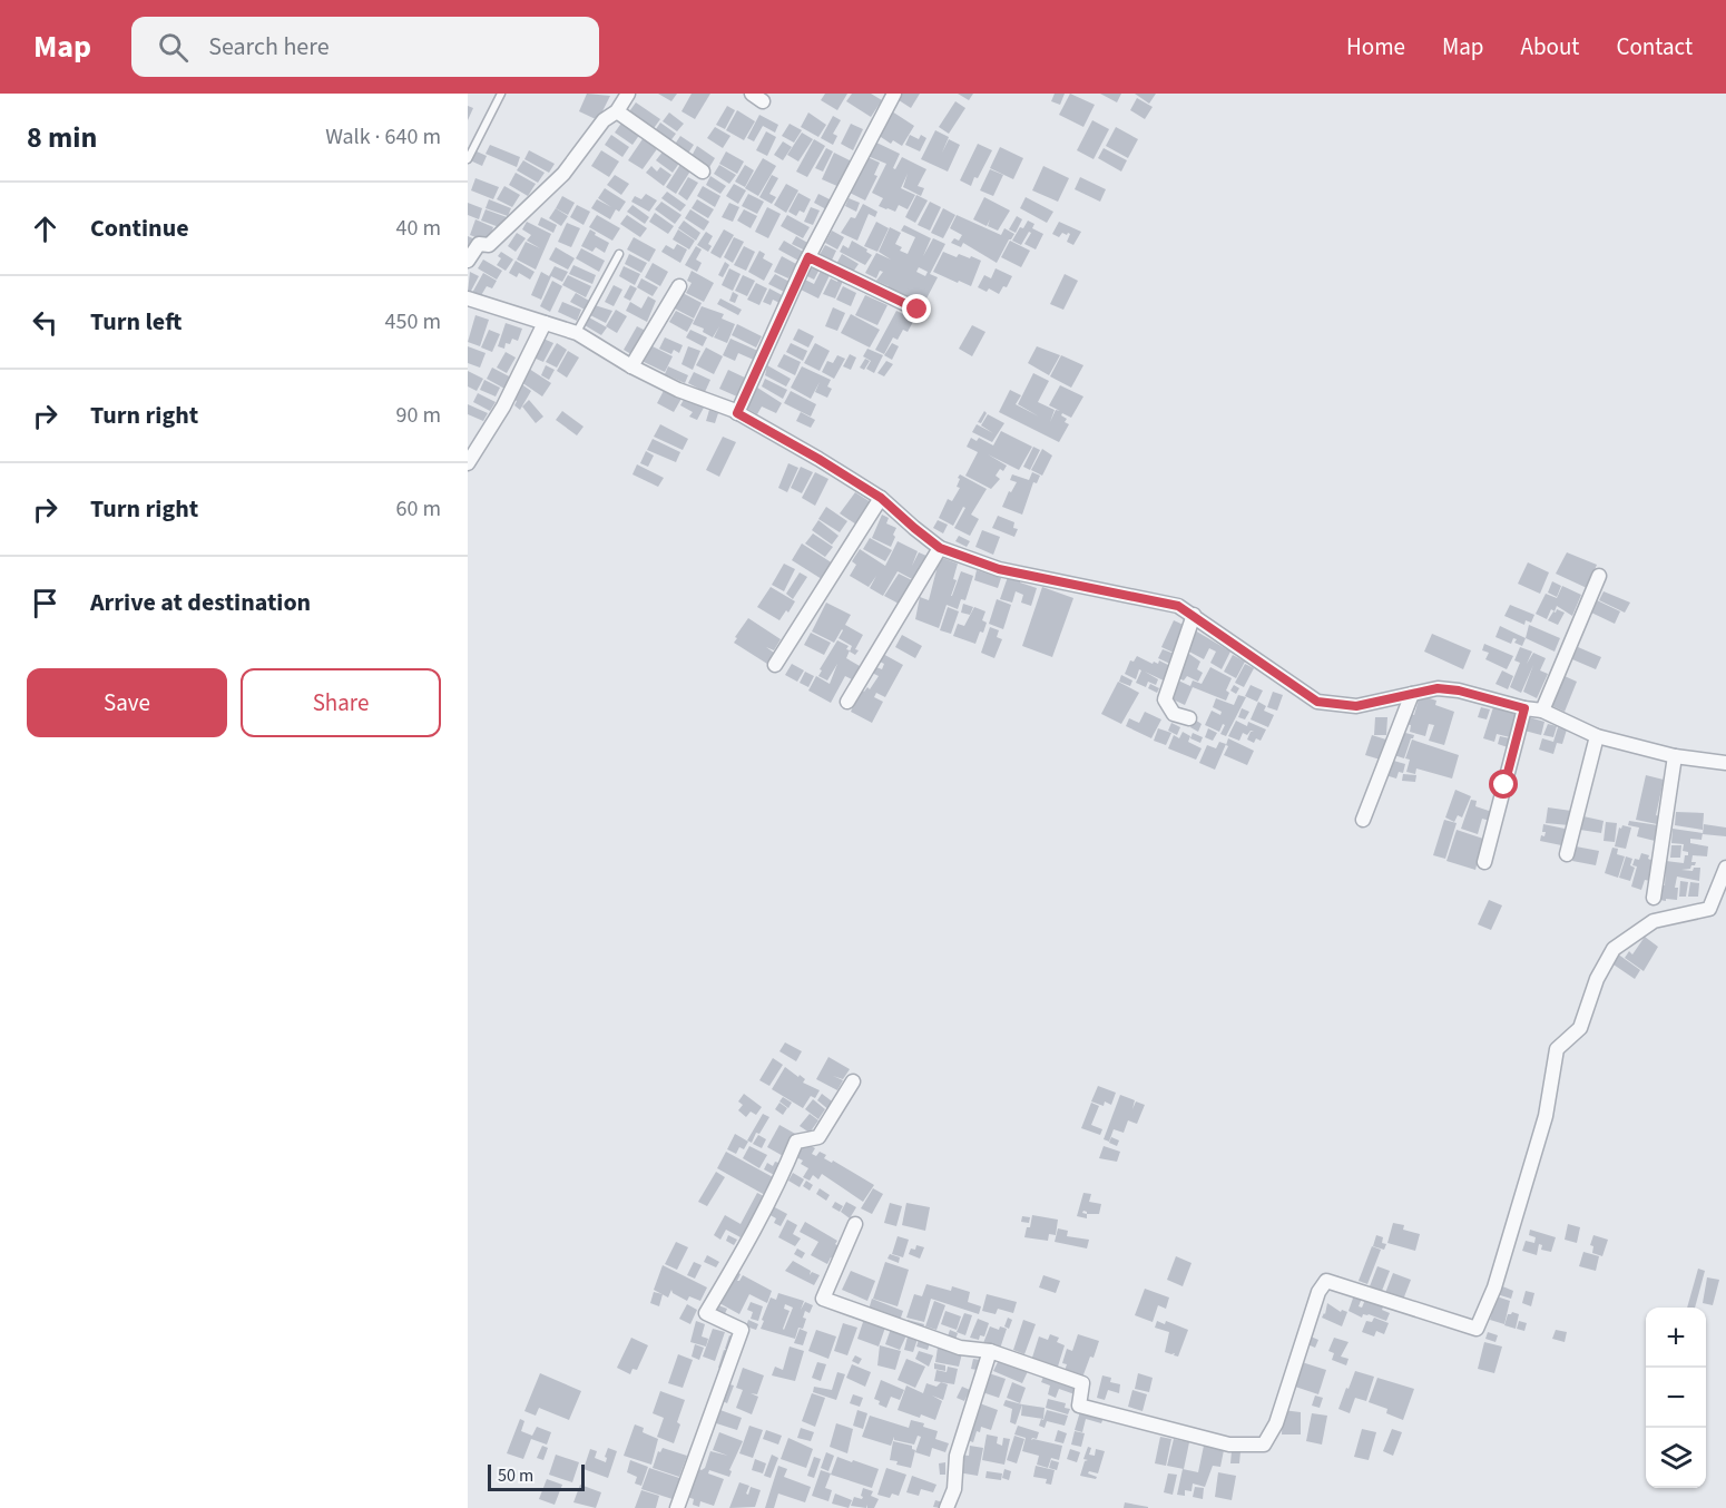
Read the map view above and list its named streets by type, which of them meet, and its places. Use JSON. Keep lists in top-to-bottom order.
{
  "scale_bar": "50 m",
  "page": {
    "header": "Map",
    "search": "Search here",
    "nav": [
      "Home",
      "Map",
      "About",
      "Contact"
    ],
    "heading": ["8 min", "Walk · 640 m"],
    "list": [
      ["Continue", "40 m"],
      ["Turn left", "450 m"],
      ["Turn right", "90 m"],
      ["Turn right", "60 m"],
      "Arrive at destination"
    ],
    "buttons": ["Save", "Share"],
    "map_buttons": ["+", "−"],
    "scale": "50 m"
  }
}
